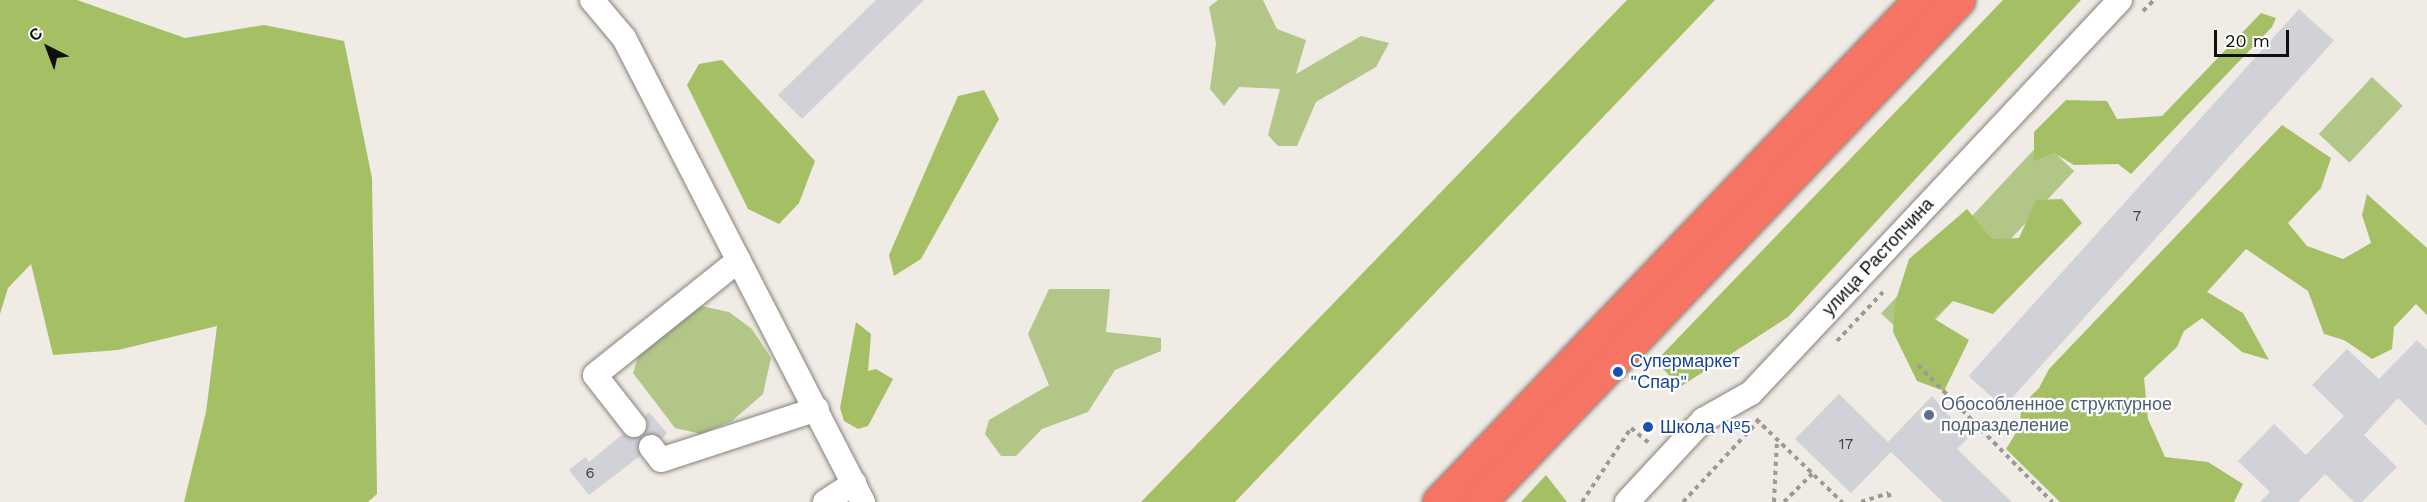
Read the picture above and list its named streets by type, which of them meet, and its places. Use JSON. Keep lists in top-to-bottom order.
{
  "streets": {
    "street": ["улица Растопчина"]
  },
  "places": ["Супермаркет \"Спар\"", "Обособленное структурное подразделение", "Школа №5"],
  "house_numbers": ["7", "17", "6"],
  "scale_bar": "20 m",
  "north": "top left"
}
